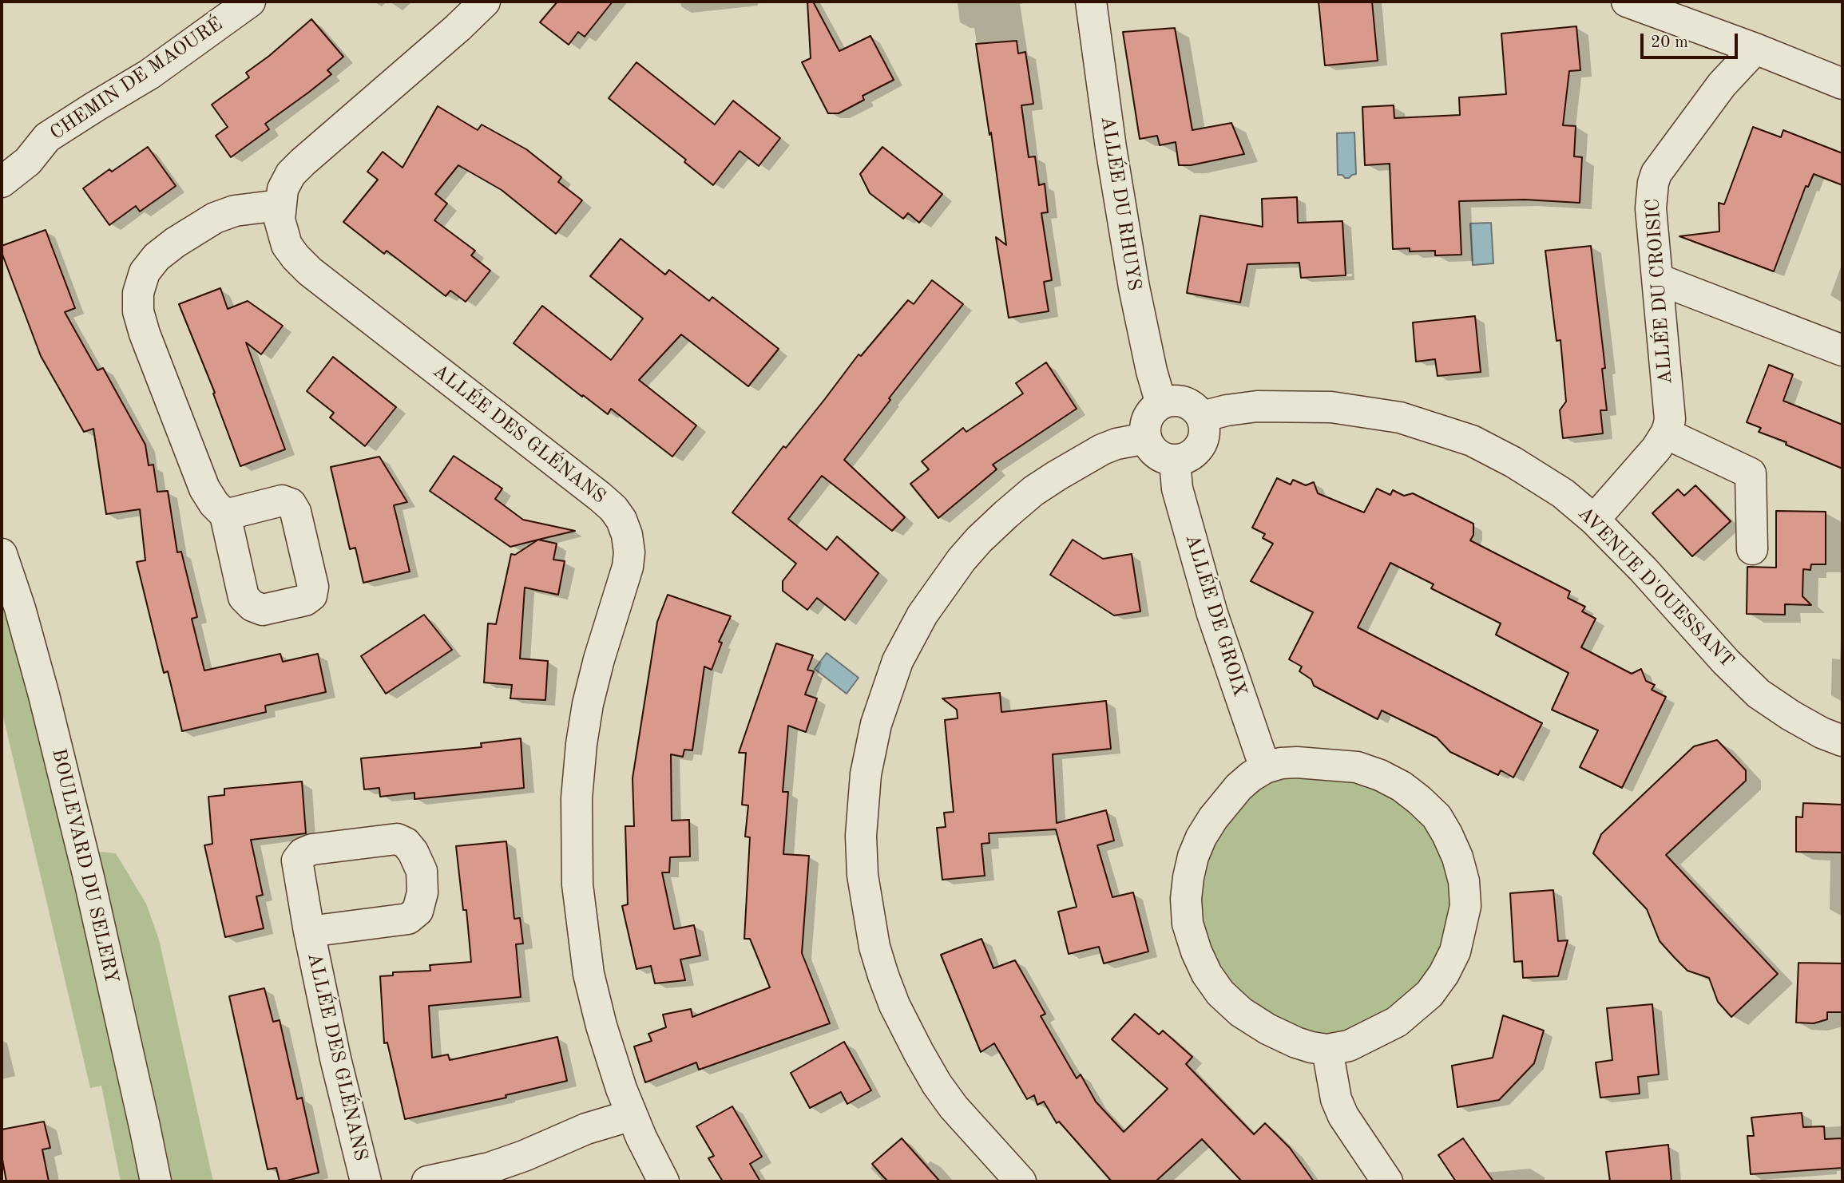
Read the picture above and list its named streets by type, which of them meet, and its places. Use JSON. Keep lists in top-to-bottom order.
{
  "streets": {
    "street": [
      "CHEMIN DE MAOURÉ",
      "ALLÉE DU RHUYS",
      "ALLÉE DU CROISIC",
      "ALLÉE DES GLÉNANS",
      "AVENUE D'OUESSANT",
      "ALLÉE DE GROIX",
      "BOULEVARD DU SELERY"
    ]
  },
  "crossings": [
    ["ALLÉE DU RHUYS", "AVENUE D'OUESSANT"],
    ["ALLÉE DU RHUYS", "ALLÉE DE GROIX"],
    ["ALLÉE DU CROISIC", "AVENUE D'OUESSANT"],
    ["AVENUE D'OUESSANT", "ALLÉE DE GROIX"]
  ],
  "scale_bar": "20 m"
}
